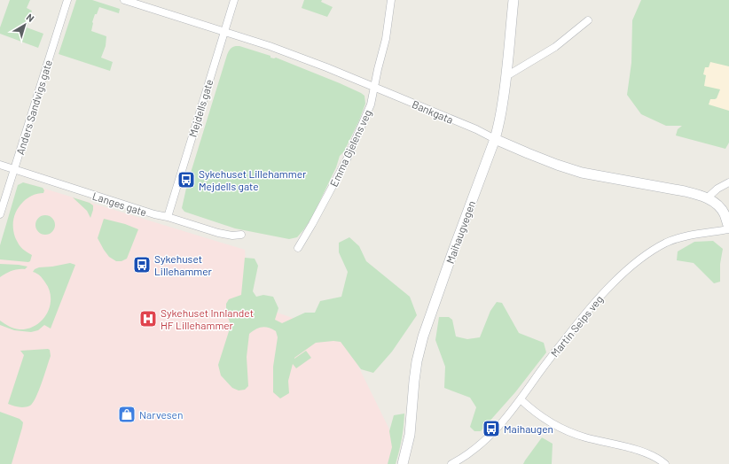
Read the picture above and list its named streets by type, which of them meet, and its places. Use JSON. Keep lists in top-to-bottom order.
{
  "streets": {
    "street": [
      "Anders Sandvigs gate",
      "Mejdells gate",
      "Bankgata",
      "Emma Gjelens veg",
      "Langes gate",
      "Maihaugvegen",
      "Martin Seips veg"
    ]
  },
  "crossings": [
    ["Anders Sandvigs gate", "Langes gate"],
    ["Mejdells gate", "Bankgata"],
    ["Mejdells gate", "Langes gate"],
    ["Bankgata", "Emma Gjelens veg"],
    ["Bankgata", "Maihaugvegen"],
    ["Bankgata", "Martin Seips veg"]
  ],
  "places": {
    "bus stop": ["Sykehuset Lillehammer Mejdells gate", "Sykehuset Lillehammer", "Maihaugen"],
    "hospital": ["Sykehuset Innlandet HF Lillehammer"],
    "shop": ["Narvesen"]
  },
  "north": "top right"
}
